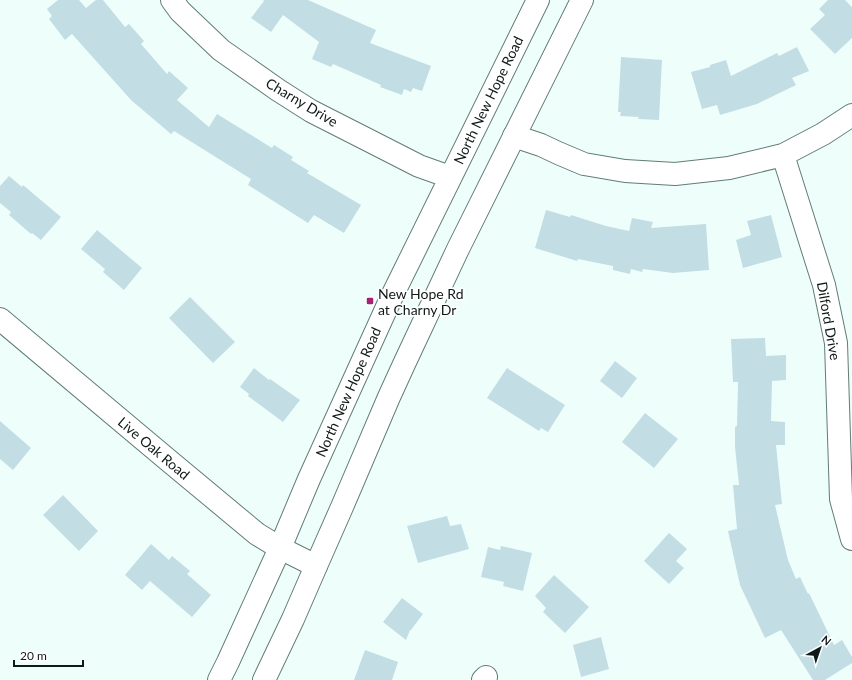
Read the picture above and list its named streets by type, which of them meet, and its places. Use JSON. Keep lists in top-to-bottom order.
{
  "streets": {
    "main road": [
      "North New Hope Road",
      "Charny Drive",
      "Dilford Drive",
      "Live Oak Road"
    ]
  },
  "crossings": [
    ["North New Hope Road", "Charny Drive"],
    ["North New Hope Road", "Live Oak Road"]
  ],
  "places": {
    "transit": ["New Hope Rd at Charny Dr"]
  },
  "scale_bar": "20 m",
  "north": "top right"
}
